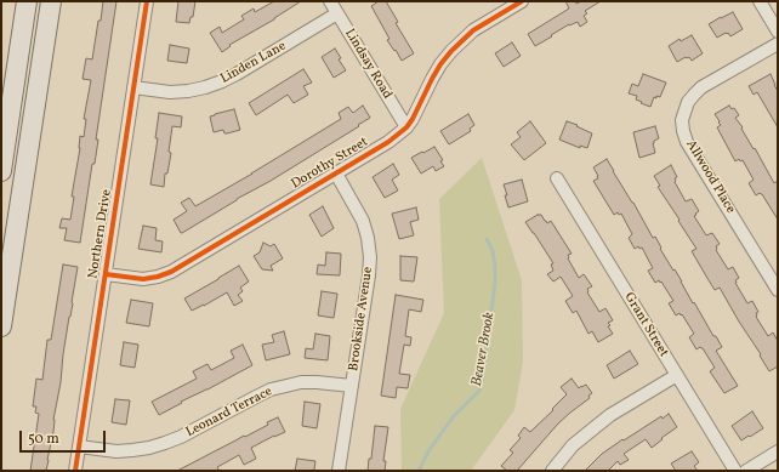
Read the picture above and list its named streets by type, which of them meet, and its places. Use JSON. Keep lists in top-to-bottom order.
{
  "streets": {
    "street": [
      "Linden Lane",
      "Lindsay Road",
      "Dorothy Street",
      "Allwood Place",
      "Northern Drive",
      "Brookside Avenue",
      "Grant Street",
      "Leonard Terrace"
    ]
  },
  "crossings": [
    ["Linden Lane", "Lindsay Road"],
    ["Linden Lane", "Northern Drive"],
    ["Lindsay Road", "Dorothy Street"],
    ["Dorothy Street", "Northern Drive"],
    ["Dorothy Street", "Brookside Avenue"],
    ["Northern Drive", "Leonard Terrace"],
    ["Brookside Avenue", "Leonard Terrace"]
  ],
  "water": ["Beaver Brook"],
  "scale_bar": "50 m"
}
